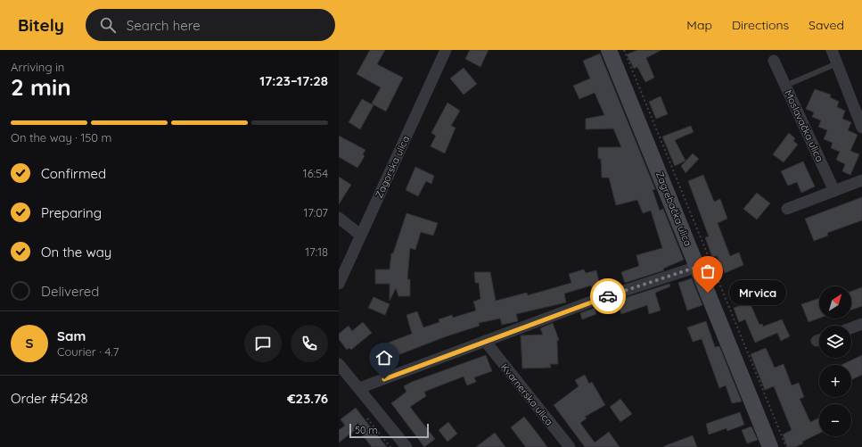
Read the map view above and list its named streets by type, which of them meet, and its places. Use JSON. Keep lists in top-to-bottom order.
{
  "streets": {
    "main road": ["Zagrebačka ulica"],
    "street": ["Moslavačka ulica", "Zagorska ulica", "Kvarnerska ulica"]
  },
  "places": ["Mrvica"],
  "scale_bar": "50 m",
  "north": "top right",
  "page": {
    "header": "Bitely",
    "search": "Search here",
    "nav": ["Map", "Directions", "Saved"],
    "heading": ["2 min", "Arriving in", "17:23–17:28"],
    "panel": [
      "Sam",
      "Courier · 4.7",
      "Order #5428",
      "€23.76"
    ],
    "bar": "On the way · 150 m",
    "list": [
      ["Confirmed", "16:54"],
      ["Preparing", "17:07"],
      ["On the way", "17:18"],
      "Delivered"
    ],
    "bubble": "Mrvica",
    "map_buttons": ["+", "−"],
    "round": "S",
    "scale": "50 m"
  }
}
